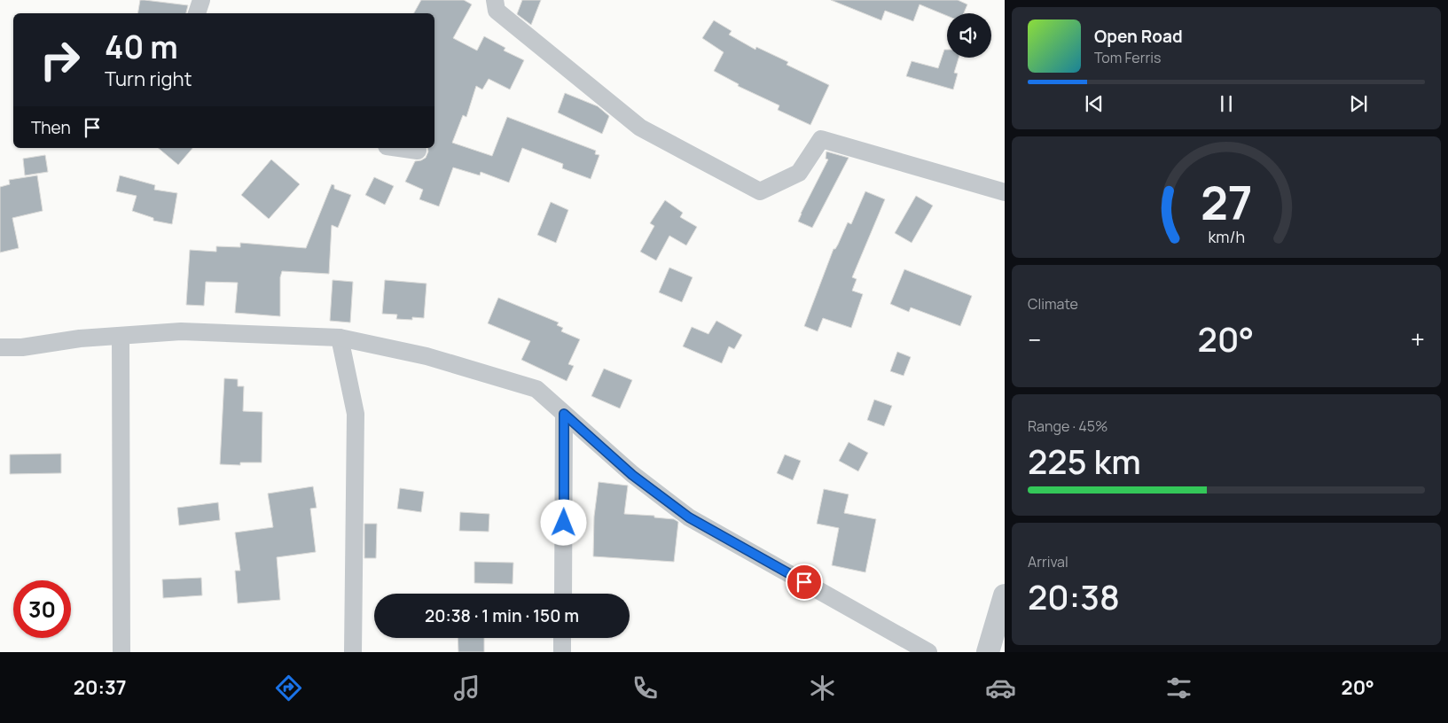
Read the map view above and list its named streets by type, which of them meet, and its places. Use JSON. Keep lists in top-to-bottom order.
{
  "page": {
    "turn": ["40 m", "Turn right"],
    "song": ["Open Road", "Tom Ferris"],
    "then": "Then",
    "tile": [
      "Climate",
      ["Range · 45%", "225 km"],
      ["Arrival", "20:38"]
    ],
    "heat": ["−", "20°", "+"],
    "limit": "30",
    "trip": "20:38 · 1 min · 150 m",
    "tabs": ["20:37", "20°"],
    "gauge": ["27", "km/h"]
  }
}
